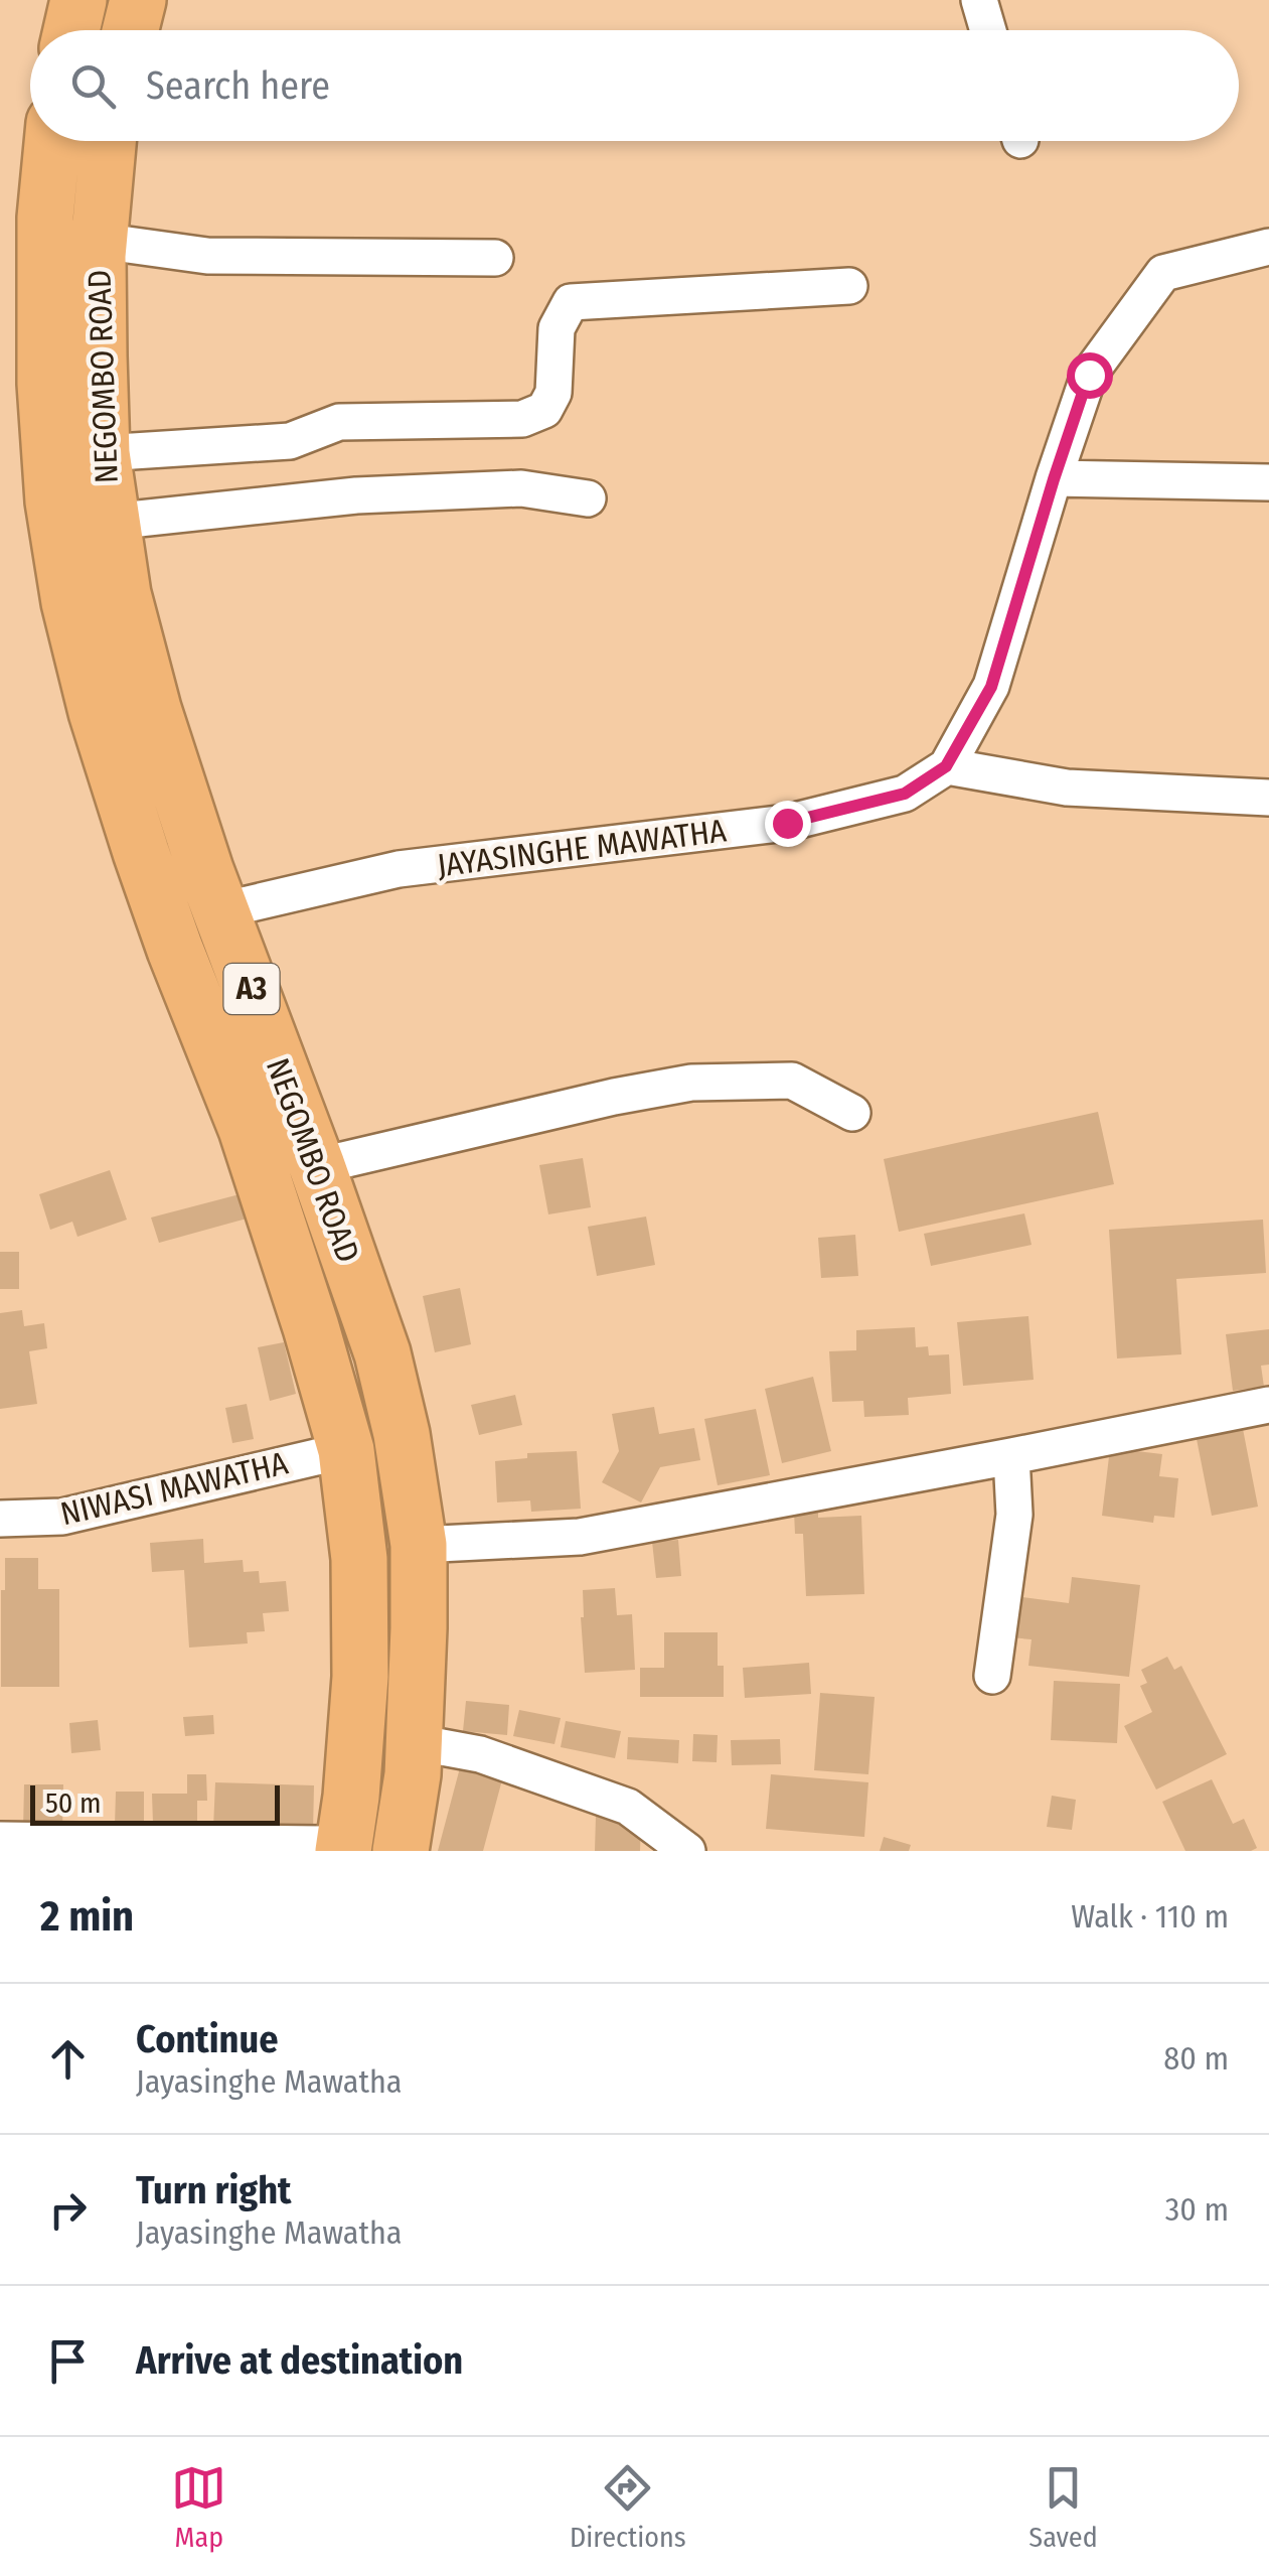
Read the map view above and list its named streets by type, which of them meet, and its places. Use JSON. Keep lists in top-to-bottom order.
{
  "streets": {
    "highway": ["NEGOMBO ROAD", "A3"],
    "street": ["JAYASINGHE MAWATHA", "NIWASI MAWATHA"]
  },
  "crossings": [
    ["NEGOMBO ROAD", "JAYASINGHE MAWATHA"],
    ["NEGOMBO ROAD", "NIWASI MAWATHA"]
  ],
  "scale_bar": "50 m",
  "page": {
    "search": "Search here",
    "scale": "50 m",
    "heading": ["2 min", "Walk · 110 m"],
    "list": [
      ["Continue", "Jayasinghe Mawatha", "80 m"],
      ["Turn right", "Jayasinghe Mawatha", "30 m"],
      "Arrive at destination"
    ],
    "nav": ["Map", "Directions", "Saved"]
  }
}
